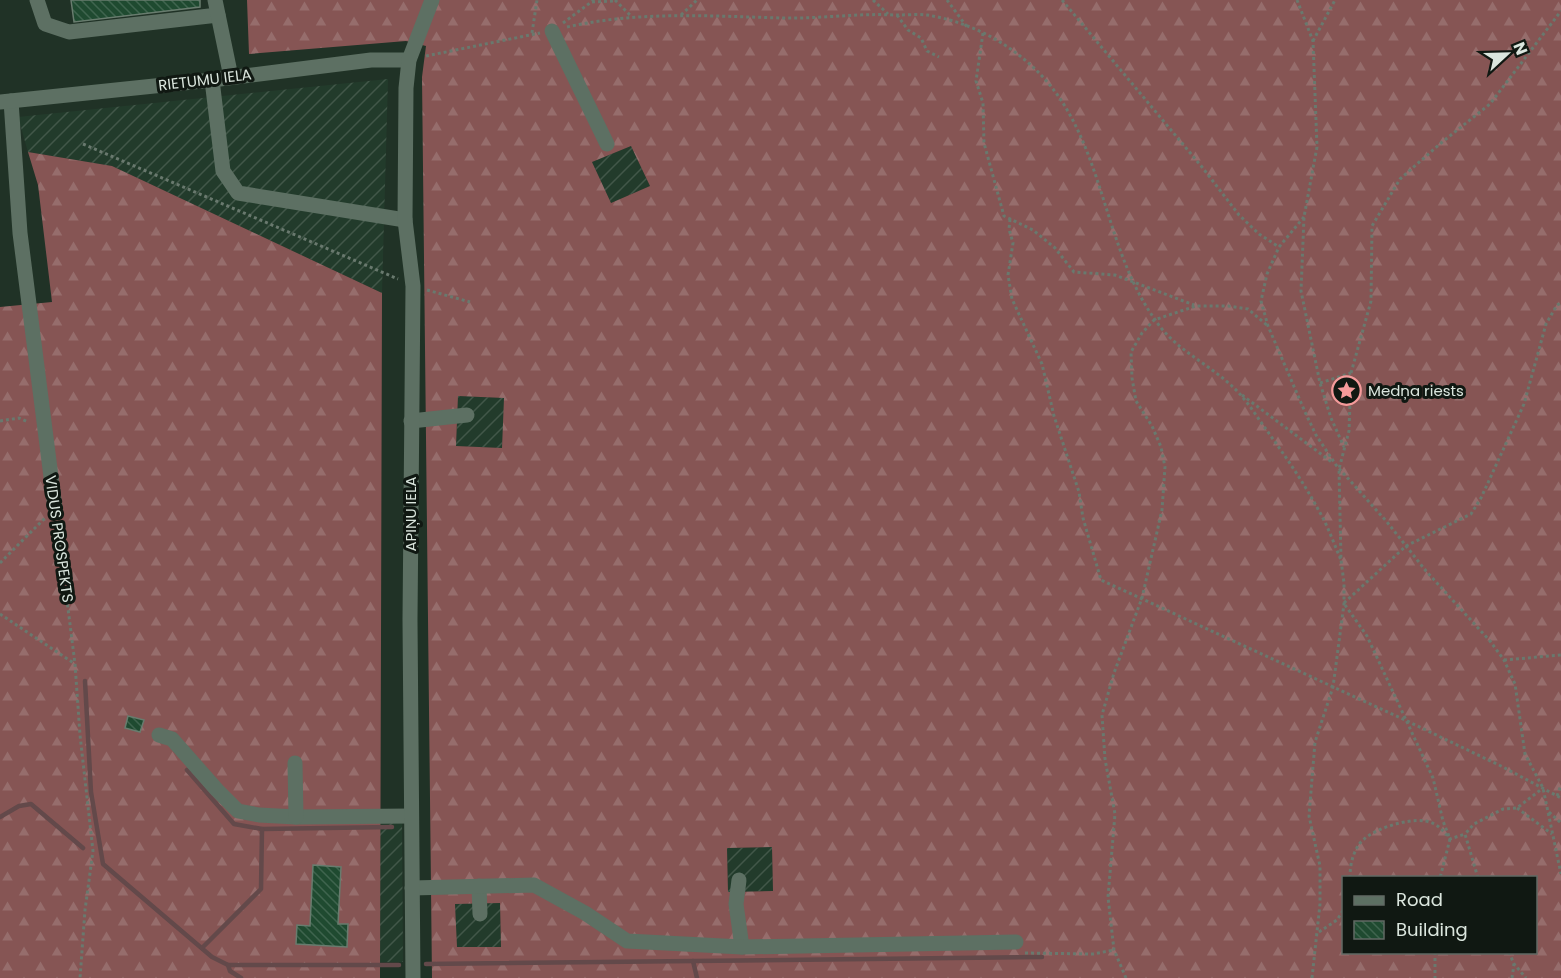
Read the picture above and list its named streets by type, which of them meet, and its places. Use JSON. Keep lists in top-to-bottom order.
{
  "streets": {
    "street": ["RIETUMU IELA", "APIŅU IELA", "VIDUS PROSPEKTS"]
  },
  "crossings": [
    ["RIETUMU IELA", "APIŅU IELA"],
    ["RIETUMU IELA", "VIDUS PROSPEKTS"]
  ],
  "places": {
    "place": ["Medņa riests"]
  },
  "legend": ["Road", "Building"],
  "north": "right"
}
